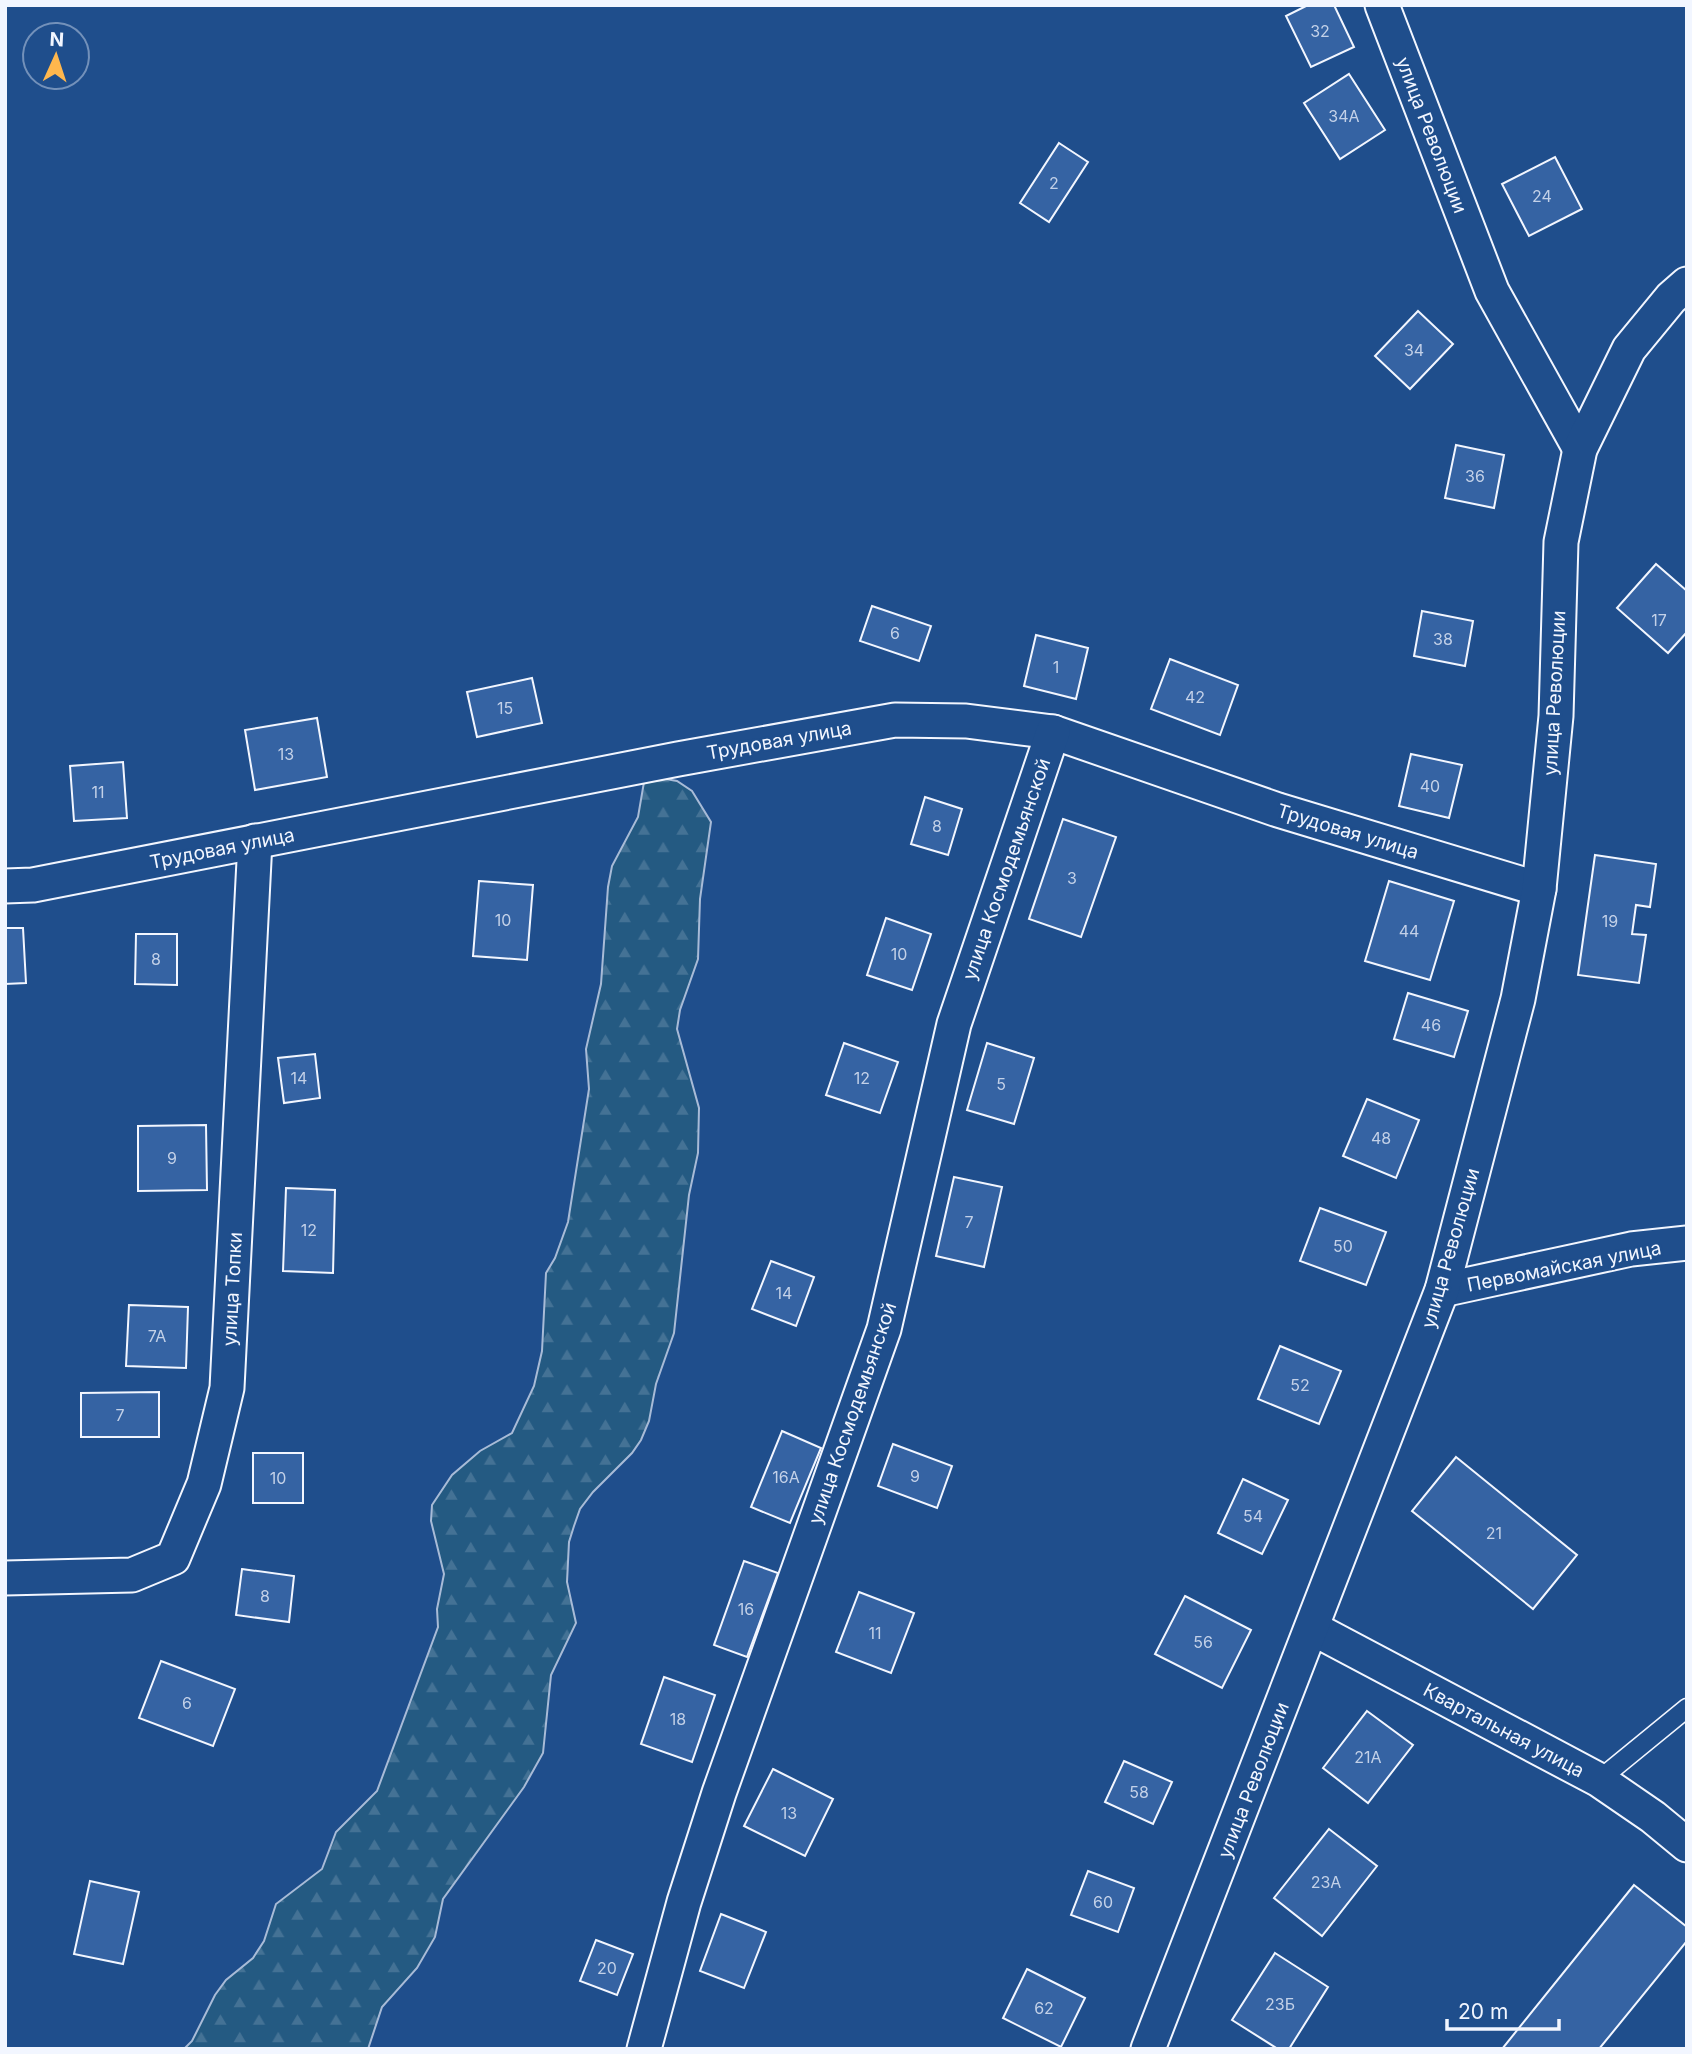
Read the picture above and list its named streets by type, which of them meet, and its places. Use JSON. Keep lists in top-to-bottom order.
{
  "streets": {
    "street": [
      "улица Революции",
      "Трудовая улица",
      "улица Космодемьянской",
      "Первомайская улица",
      "улица Топки",
      "Квартальная улица"
    ]
  },
  "crossings": [
    ["улица Революции", "Трудовая улица"],
    ["улица Революции", "Первомайская улица"],
    ["улица Революции", "Квартальная улица"],
    ["Трудовая улица", "улица Космодемьянской"],
    ["Трудовая улица", "улица Топки"]
  ],
  "house_numbers": [
    "32",
    "34А",
    "2",
    "24",
    "34",
    "36",
    "17",
    "6",
    "38",
    "1",
    "42",
    "15",
    "13",
    "40",
    "11",
    "8",
    "3",
    "10",
    "19",
    "44",
    "10",
    "8",
    "46",
    "14",
    "12",
    "5",
    "48",
    "9",
    "7",
    "12",
    "50",
    "14",
    "7А",
    "52",
    "7",
    "9",
    "16А",
    "10",
    "54",
    "21",
    "8",
    "16",
    "11",
    "56",
    "6",
    "18",
    "21А",
    "58",
    "13",
    "23А",
    "60",
    "20",
    "23Б",
    "62"
  ],
  "scale_bar": "20 m",
  "north": "top"
}
